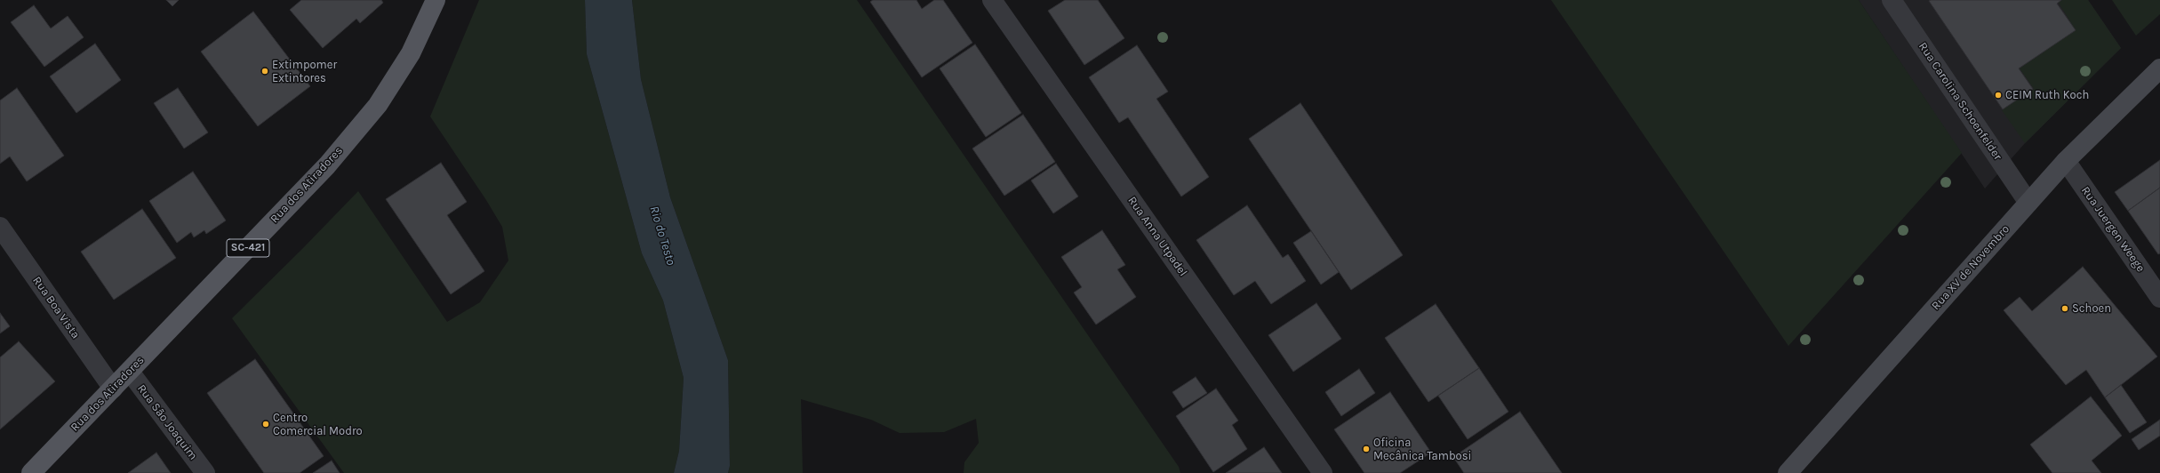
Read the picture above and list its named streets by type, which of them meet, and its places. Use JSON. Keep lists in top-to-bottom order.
{
  "streets": {
    "main road": ["Rua dos Atiradores", "SC-421", "Rua XV de Novembro"],
    "street": [
      "Rua Carolina Schoenfelder",
      "Rua Juergen Weege",
      "Rua Anna Utpadel",
      "Rua Boa Vista",
      "Rua São Joaquim"
    ]
  },
  "crossings": [
    ["Rua Carolina Schoenfelder", "Rua XV de Novembro"],
    ["Rua dos Atiradores", "Rua Boa Vista"],
    ["Rua dos Atiradores", "Rua São Joaquim"],
    ["Rua Juergen Weege", "Rua XV de Novembro"]
  ],
  "water": ["Rio do Testo"],
  "places": [
    "Extimpomer Extintores",
    "CEIM Ruth Koch",
    "Schoen",
    "Centro Comercial Modro",
    "Oficina Mecânica Tambosi"
  ]
}
